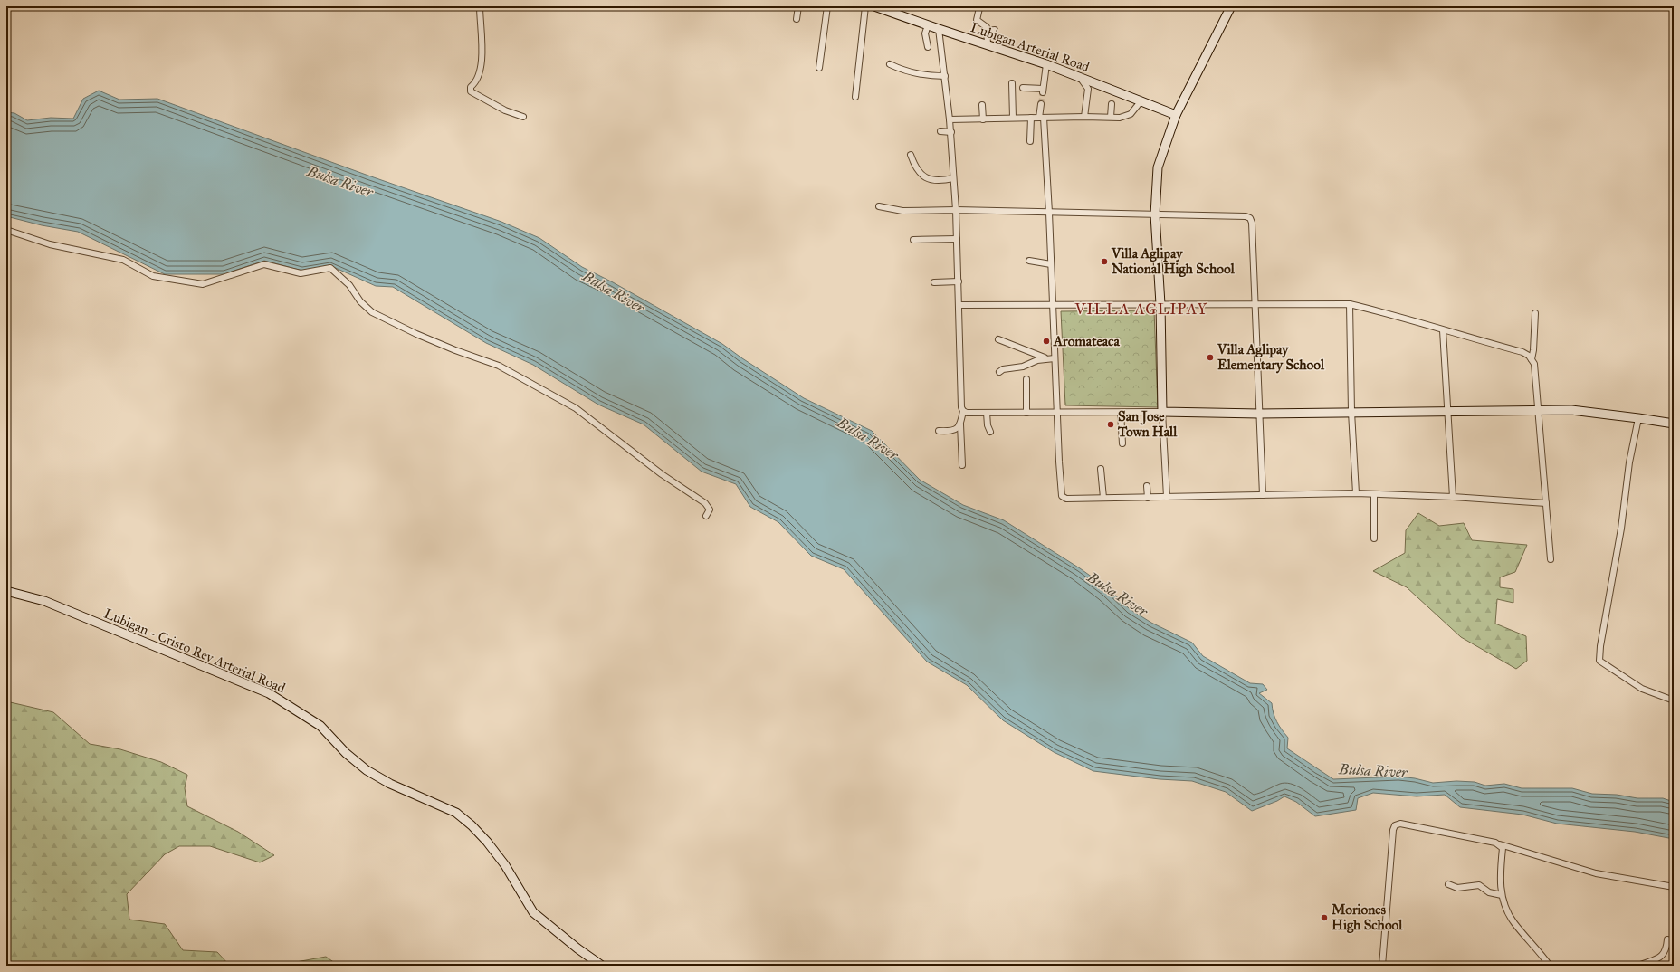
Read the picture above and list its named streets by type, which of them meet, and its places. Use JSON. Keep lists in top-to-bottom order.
{
  "streets": {
    "main road": ["Lubigan Arterial Road", "Lubigan - Cristo Rey Arterial Road"]
  },
  "districts": ["VILLA AGLIPAY"],
  "water": ["Bulsa River"],
  "places": [
    "Villa Aglipay National High School",
    "Aromateaca",
    "Villa Aglipay Elementary School",
    "San Jose Town Hall",
    "Moriones High School"
  ]
}
